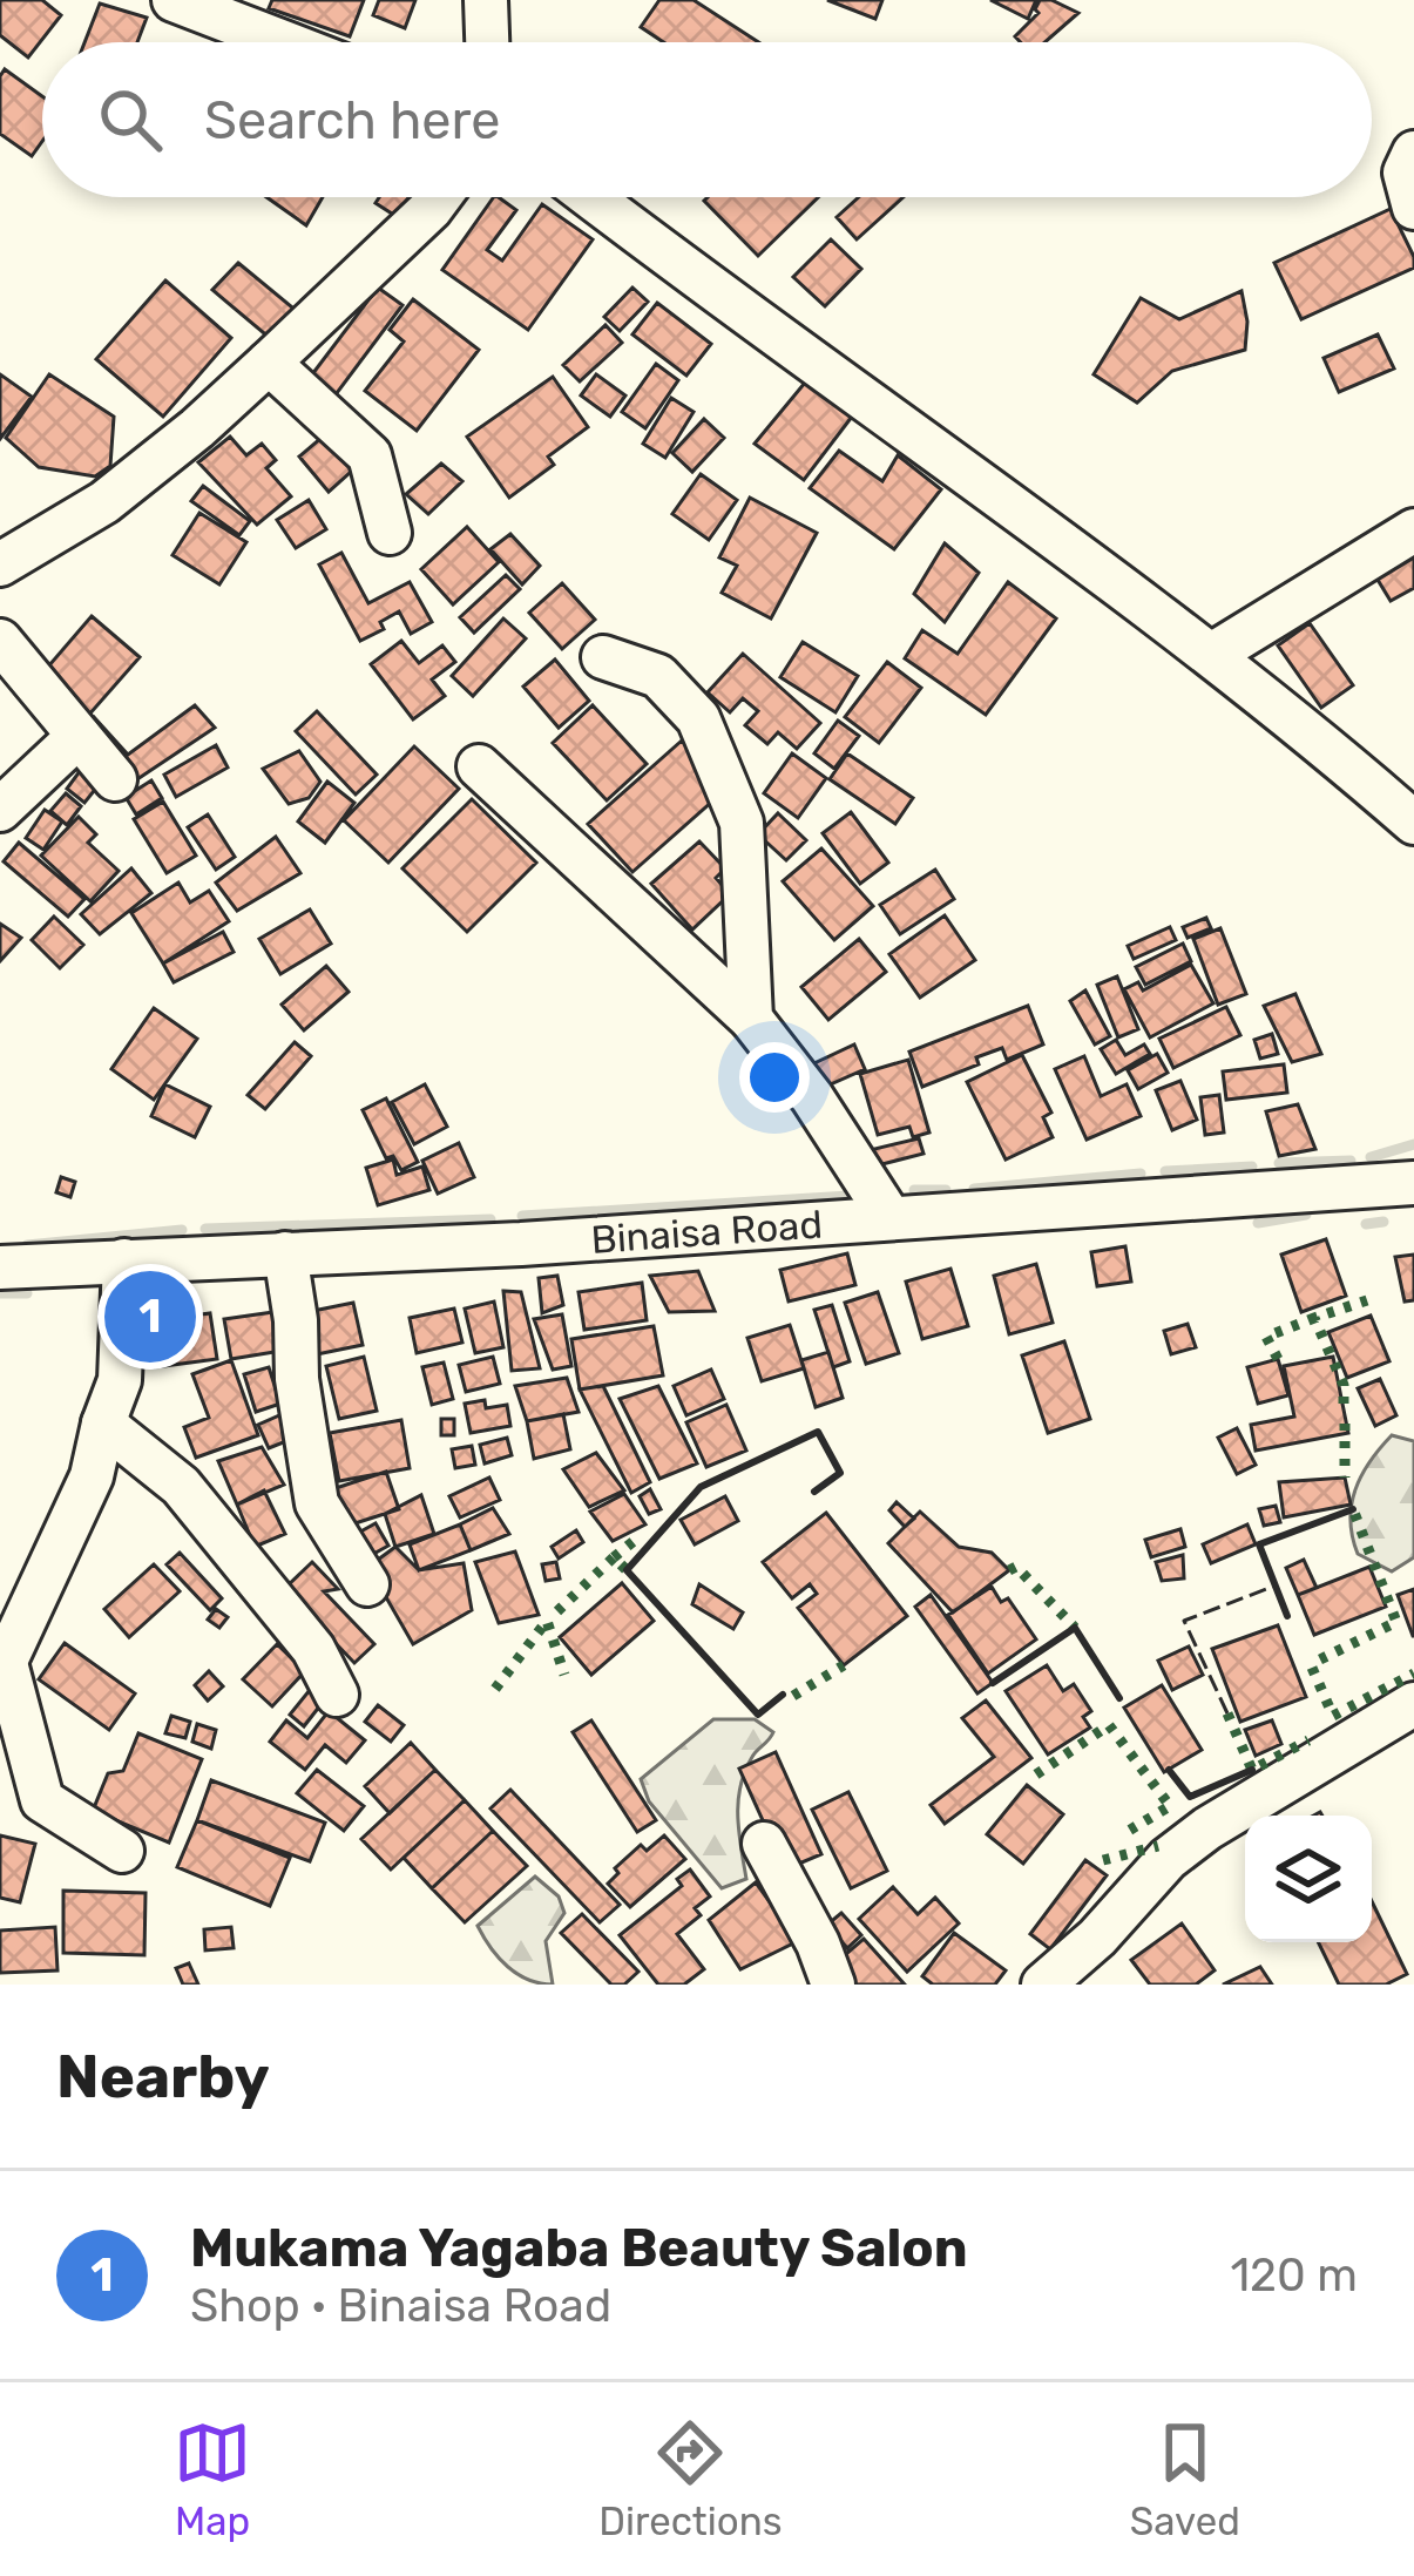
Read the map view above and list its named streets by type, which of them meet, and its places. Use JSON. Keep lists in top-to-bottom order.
{
  "streets": {
    "street": ["Binaisa Road"]
  },
  "page": {
    "search": "Search here",
    "pins": "1",
    "heading": "Nearby",
    "list": [
      {
        "mark": "1",
        "name": "Mukama Yagaba Beauty Salon",
        "note": "Shop · Binaisa Road",
        "value": "120 m"
      }
    ],
    "nav": ["Map", "Directions", "Saved"]
  }
}
